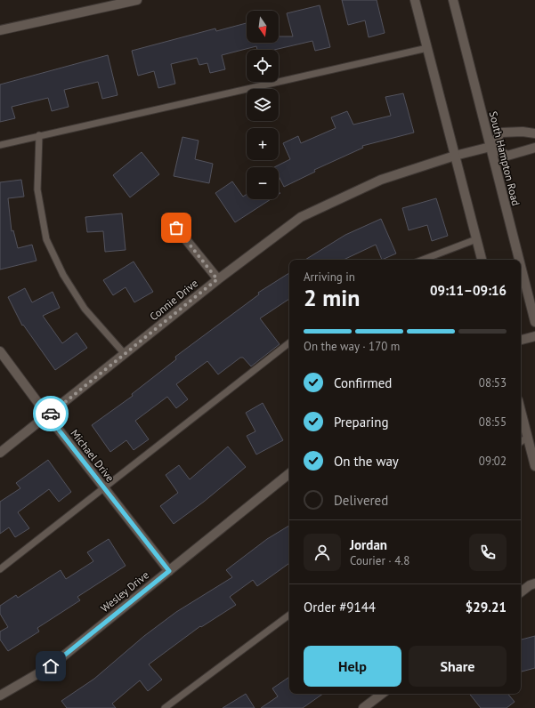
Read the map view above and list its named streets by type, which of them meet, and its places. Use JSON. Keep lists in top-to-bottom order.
{
  "streets": {
    "street": [
      "South Hampton Road",
      "Connie Drive",
      "Michael Drive",
      "Wesley Drive"
    ]
  },
  "crossings": [
    ["South Hampton Road", "Connie Drive"],
    ["Connie Drive", "Michael Drive"],
    ["Michael Drive", "Wesley Drive"]
  ],
  "north": "bottom",
  "page": {
    "map_buttons": ["+", "−"],
    "heading": ["2 min", "Arriving in", "09:11–09:16"],
    "panel": [
      "Jordan",
      "Courier · 4.8",
      "Order #9144",
      "$29.21"
    ],
    "bar": "On the way · 170 m",
    "list": [
      ["Confirmed", "08:53"],
      ["Preparing", "08:55"],
      ["On the way", "09:02"],
      "Delivered"
    ],
    "buttons": ["Help", "Share"]
  }
}
